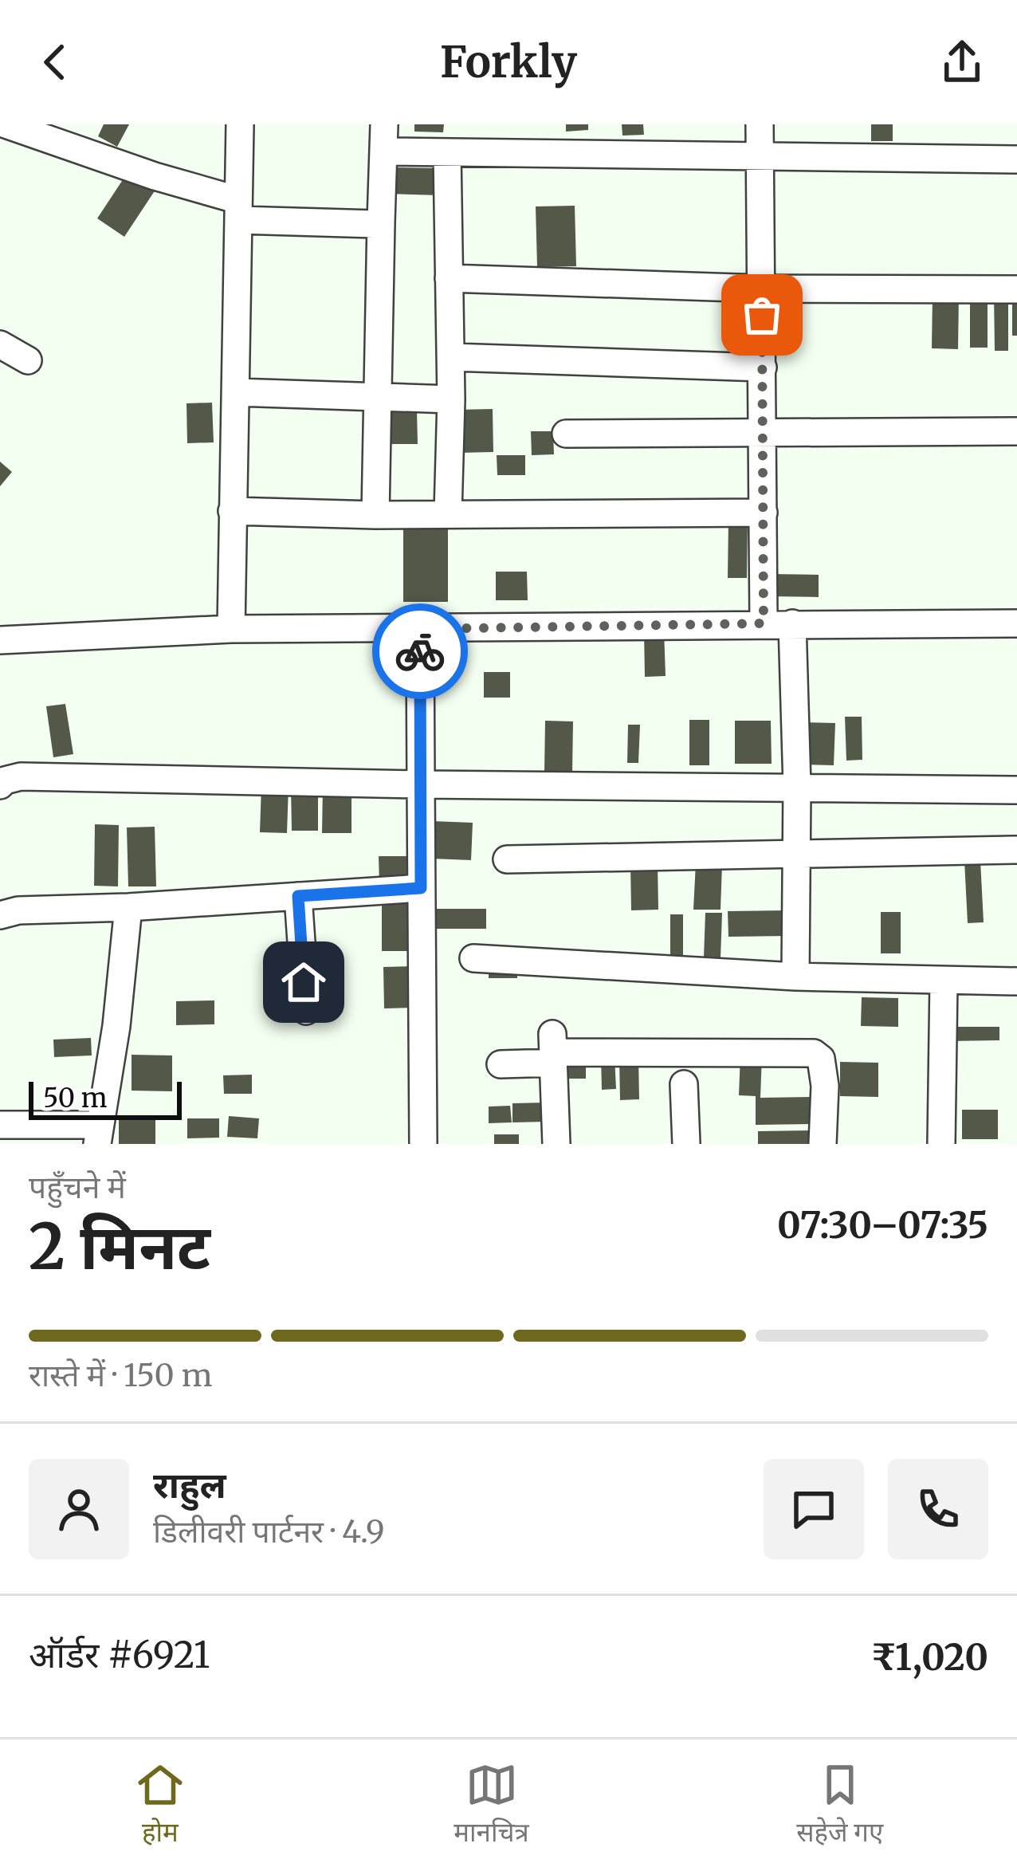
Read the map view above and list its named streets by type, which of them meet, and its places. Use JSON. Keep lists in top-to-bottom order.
{
  "scale_bar": "50 m",
  "page": {
    "header": "Forkly",
    "scale": "50 m",
    "heading": ["2 मिनट", "पहुँचने में", "07:30–07:35"],
    "panel": [
      "राहुल",
      "डिलीवरी पार्टनर · 4.9",
      "ऑर्डर #6921",
      "₹1,020"
    ],
    "bar": "रास्ते में · 150 m",
    "tabs": ["होम", "मानचित्र", "सहेजे गए"]
  }
}
